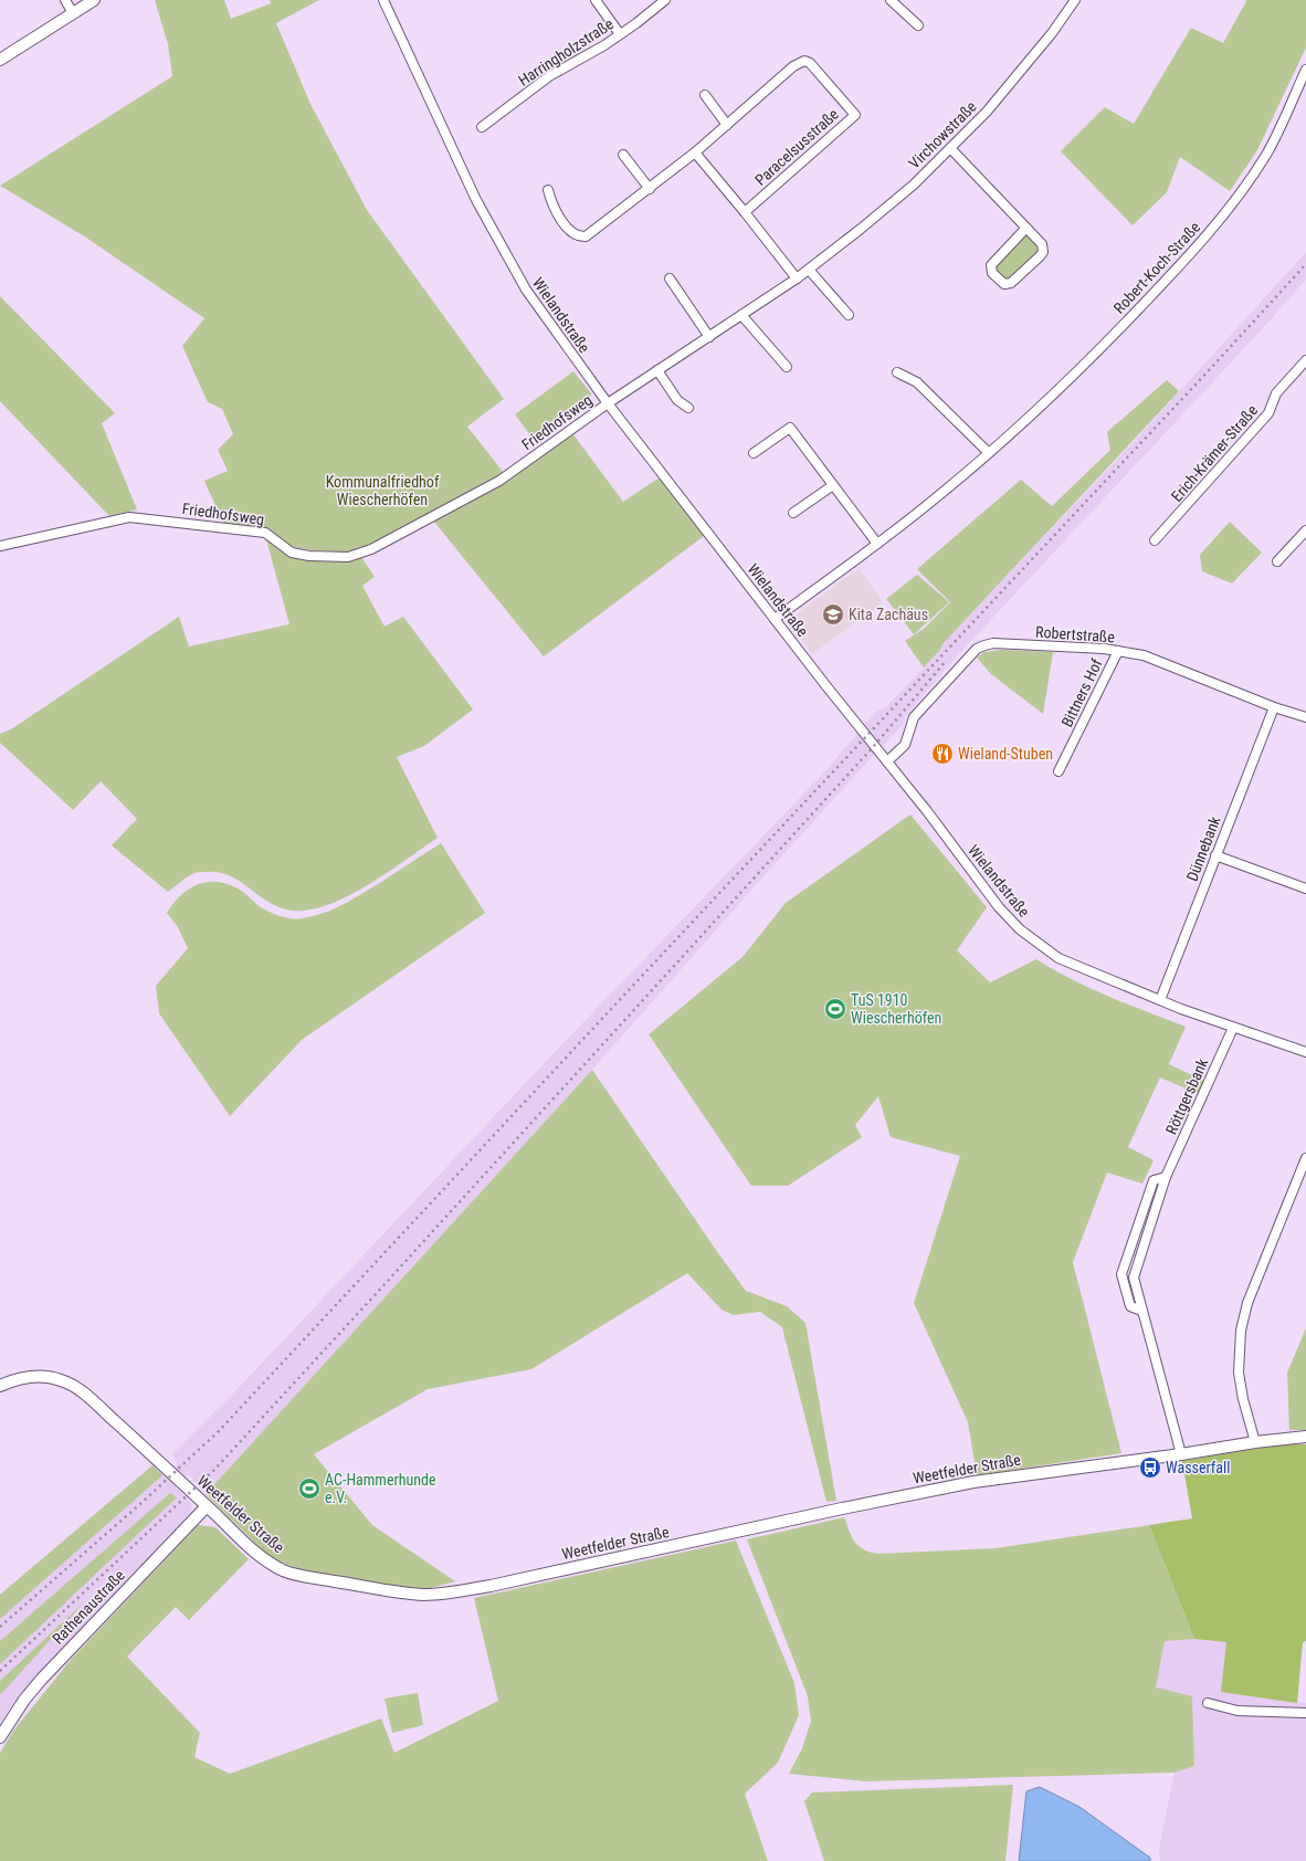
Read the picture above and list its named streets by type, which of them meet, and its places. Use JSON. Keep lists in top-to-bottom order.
{
  "streets": {
    "street": [
      "Harringholzstraße",
      "Virchowstraße",
      "Paracelsusstraße",
      "Robert-Koch-Straße",
      "Wielandstraße",
      "Friedhofsweg",
      "Erich-Krämer-Straße",
      "Robertstraße",
      "Bittners Hof",
      "Dünnebank",
      "Röttgersbank",
      "Weetfelder Straße",
      "Rathenaustraße"
    ]
  },
  "crossings": [
    ["Virchowstraße", "Wielandstraße"],
    ["Virchowstraße", "Friedhofsweg"],
    ["Robert-Koch-Straße", "Wielandstraße"],
    ["Wielandstraße", "Friedhofsweg"],
    ["Wielandstraße", "Robertstraße"],
    ["Wielandstraße", "Dünnebank"],
    ["Wielandstraße", "Röttgersbank"],
    ["Robertstraße", "Bittners Hof"],
    ["Robertstraße", "Dünnebank"],
    ["Röttgersbank", "Weetfelder Straße"],
    ["Weetfelder Straße", "Rathenaustraße"]
  ],
  "parks": ["Kommunalfriedhof Wiescherhöfen"],
  "places": {
    "school or university": ["Kita Zachäus"],
    "restaurant": ["Wieland-Stuben"],
    "sports": ["TuS 1910 Wiescherhöfen", "AC-Hammerhunde e.V."],
    "bus stop": ["Wasserfall"]
  }
}
